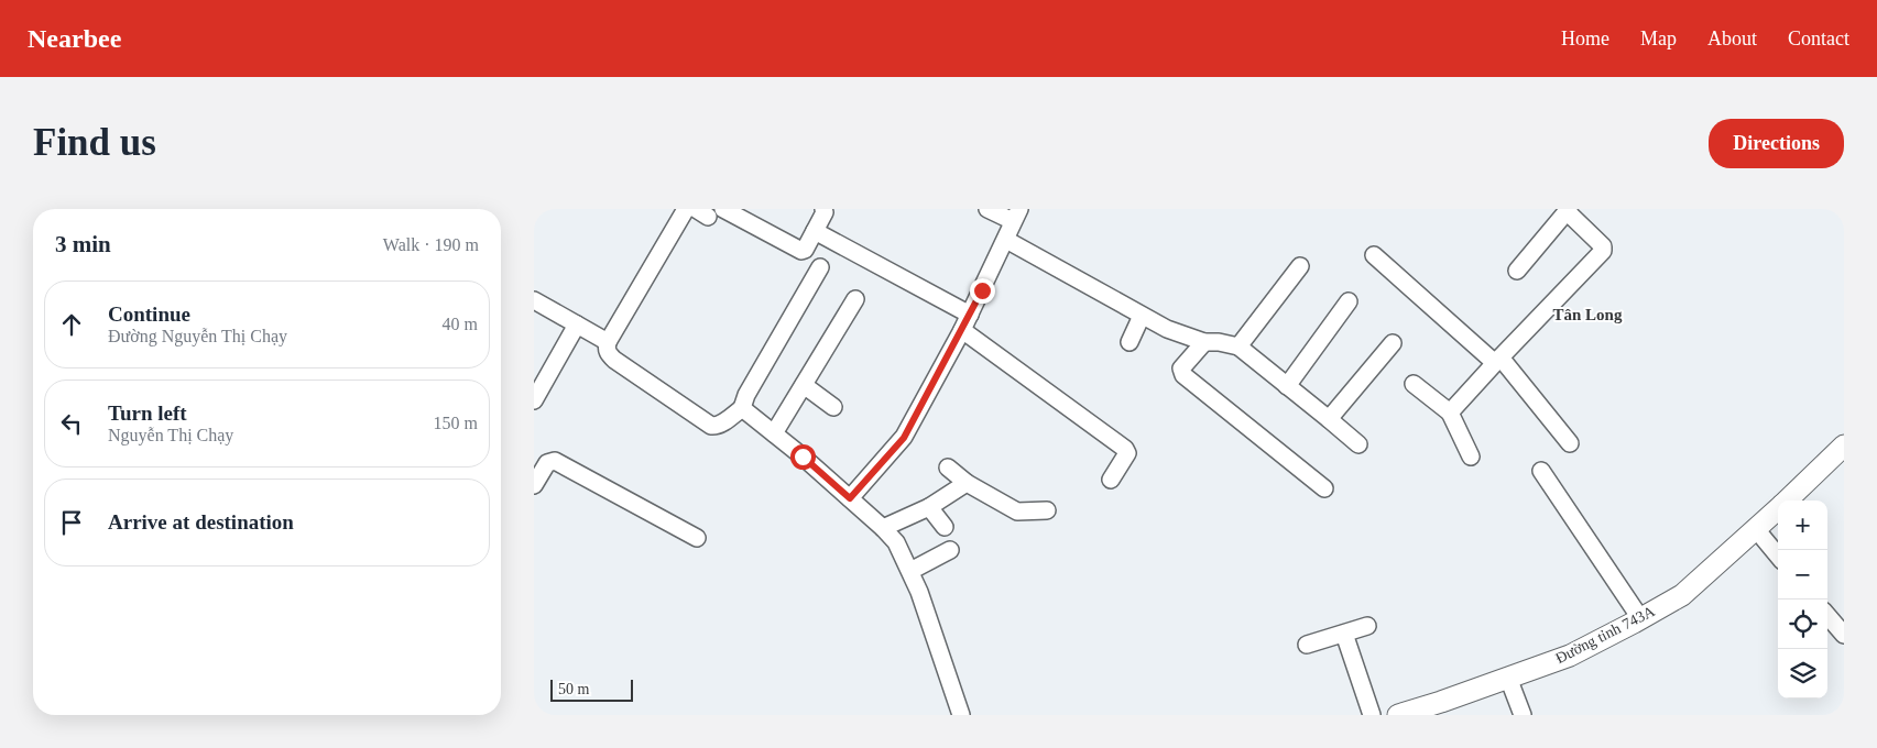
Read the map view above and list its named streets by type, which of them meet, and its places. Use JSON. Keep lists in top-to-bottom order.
{
  "streets": {
    "main road": ["Đường tỉnh 743A"]
  },
  "districts": ["Tân Long"],
  "scale_bar": "50 m",
  "page": {
    "header": "Nearbee",
    "nav": [
      "Home",
      "Map",
      "About",
      "Contact"
    ],
    "buttons": "Directions",
    "title": "Find us",
    "heading": ["3 min", "Walk · 190 m"],
    "list": [
      ["Continue", "Đường Nguyễn Thị Chạy", "40 m"],
      ["Turn left", "Nguyễn Thị Chạy", "150 m"],
      "Arrive at destination"
    ],
    "map_buttons": ["+", "−"],
    "scale": "50 m"
  }
}
